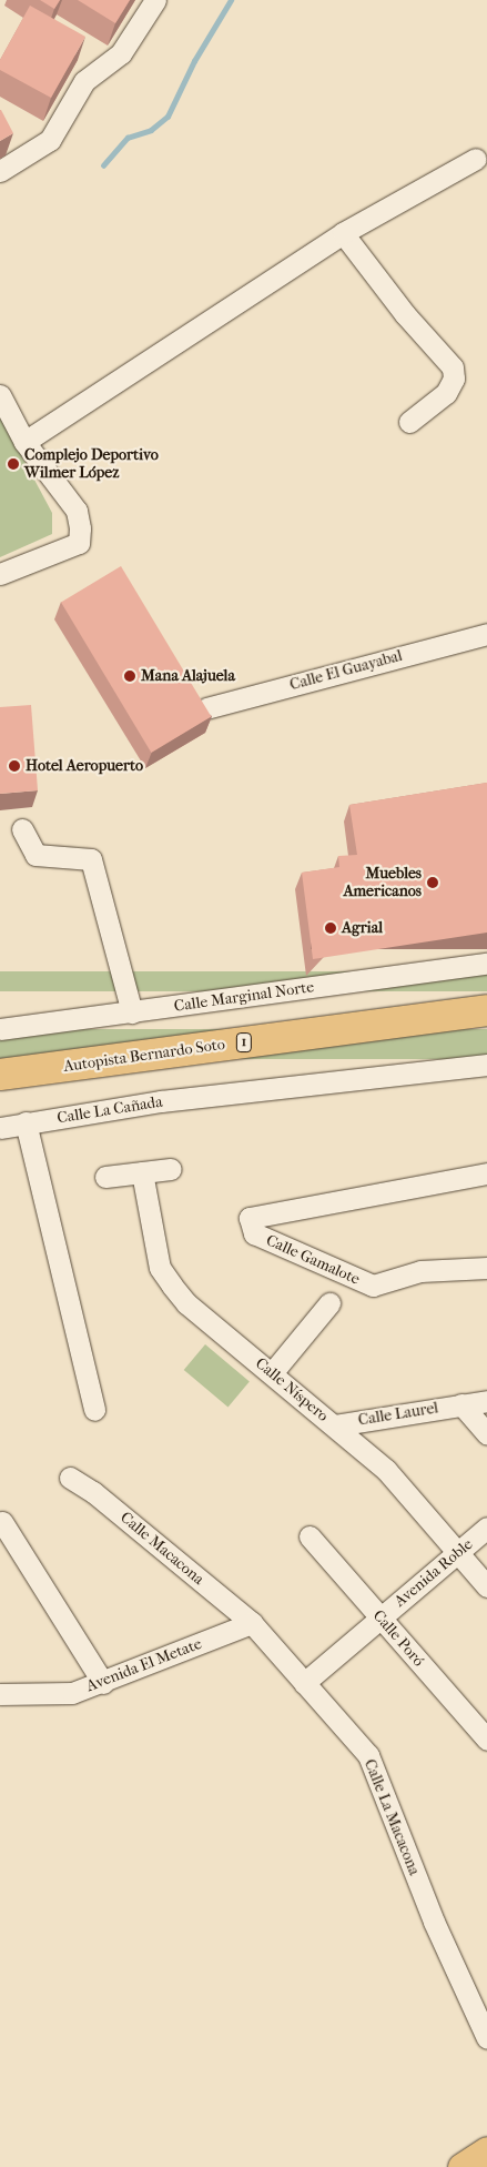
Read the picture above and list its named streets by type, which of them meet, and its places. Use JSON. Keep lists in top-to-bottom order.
{
  "streets": {
    "highway": ["1", "Autopista Bernardo Soto"],
    "street": [
      "Calle El Guayabal",
      "Calle Marginal Norte",
      "Calle La Cañada",
      "Calle Gamalote",
      "Calle Níspero",
      "Calle Laurel",
      "Calle Macacona",
      "Avenida Roble",
      "Calle Poró",
      "Avenida El Metate",
      "Calle La Macacona"
    ]
  },
  "crossings": [
    ["Calle Níspero", "Calle Laurel"],
    ["Calle Níspero", "Avenida Roble"],
    ["Calle Macacona", "Avenida El Metate"],
    ["Calle Macacona", "Calle La Macacona"],
    ["Avenida Roble", "Calle Poró"],
    ["Avenida Roble", "Calle La Macacona"],
    ["Avenida El Metate", "Calle La Macacona"]
  ],
  "places": [
    "Complejo Deportivo Wilmer López",
    "Mana Alajuela",
    "Hotel Aeropuerto",
    "Muebles Americanos",
    "Agrial"
  ]
}
